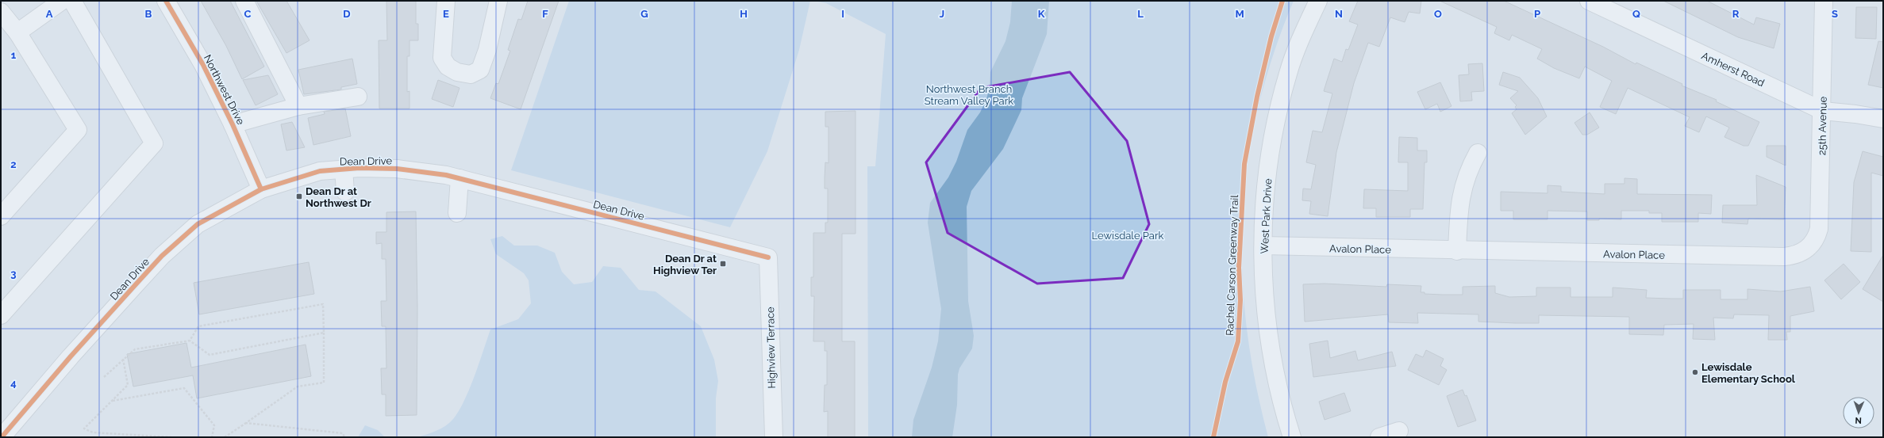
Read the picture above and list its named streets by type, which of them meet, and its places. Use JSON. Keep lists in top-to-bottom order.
{
  "streets": {
    "street": [
      "Amherst Road",
      "Northwest Drive",
      "25th Avenue",
      "Dean Drive",
      "West Park Drive",
      "Avalon Place",
      "Highview Terrace"
    ],
    "cycle path": ["Rachel Carson Greenway Trail"]
  },
  "crossings": [
    ["Amherst Road", "25th Avenue"],
    ["Northwest Drive", "Dean Drive"],
    ["25th Avenue", "Avalon Place"],
    ["Dean Drive", "Highview Terrace"],
    ["West Park Drive", "Avalon Place"]
  ],
  "parks": ["Northwest Branch Stream Valley Park", "Lewisdale Park"],
  "places": {
    "transit": ["Dean Dr at Northwest Dr", "Dean Dr at Highview Ter"],
    "other": ["Lewisdale Elementary School"]
  },
  "north": "bottom",
  "grid": {
    "columns": [
      "A",
      "B",
      "C",
      "D",
      "E",
      "F",
      "G",
      "H",
      "I",
      "J",
      "K",
      "L",
      "M",
      "N",
      "O",
      "P",
      "Q",
      "R",
      "S"
    ],
    "rows": [
      "1",
      "2",
      "3",
      "4"
    ]
  }
}
